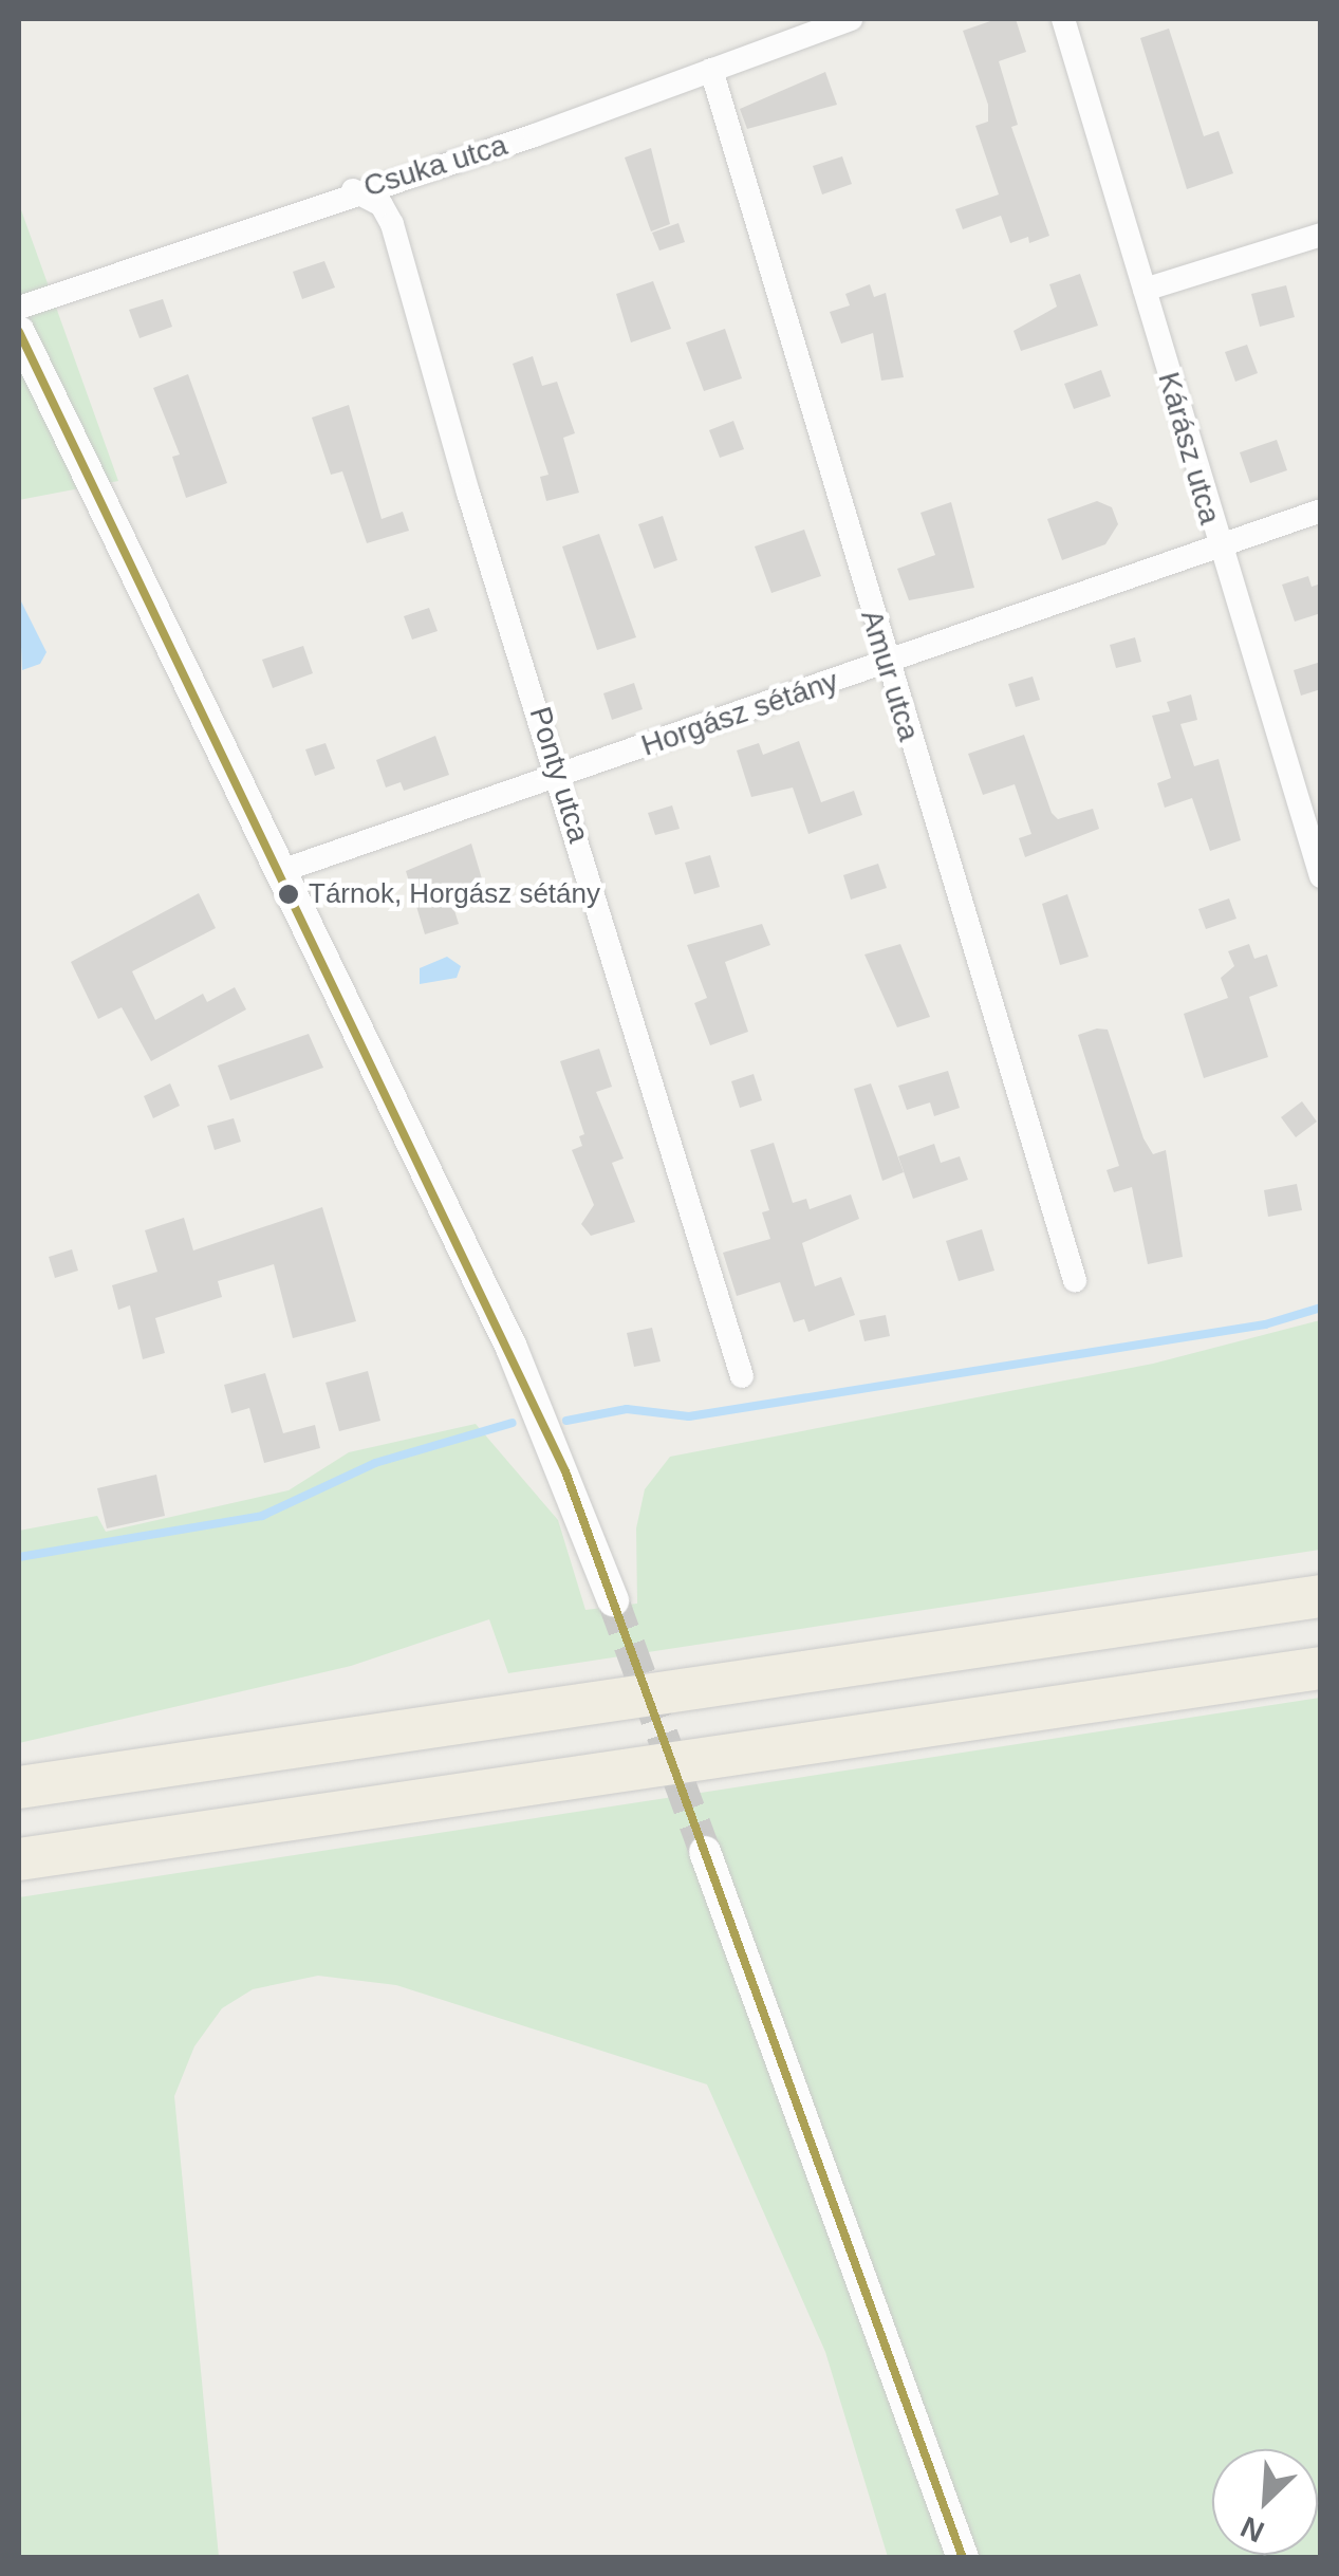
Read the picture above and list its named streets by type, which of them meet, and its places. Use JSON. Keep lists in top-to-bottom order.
{
  "streets": {
    "street": [
      "Csuka utca",
      "Kárász utca",
      "Amur utca",
      "Horgász sétány",
      "Ponty utca"
    ]
  },
  "crossings": [
    ["Csuka utca", "Amur utca"],
    ["Csuka utca", "Ponty utca"],
    ["Kárász utca", "Horgász sétány"],
    ["Amur utca", "Horgász sétány"],
    ["Horgász sétány", "Ponty utca"]
  ],
  "places": ["Tárnok, Horgász sétány"],
  "north": "bottom left"
}
